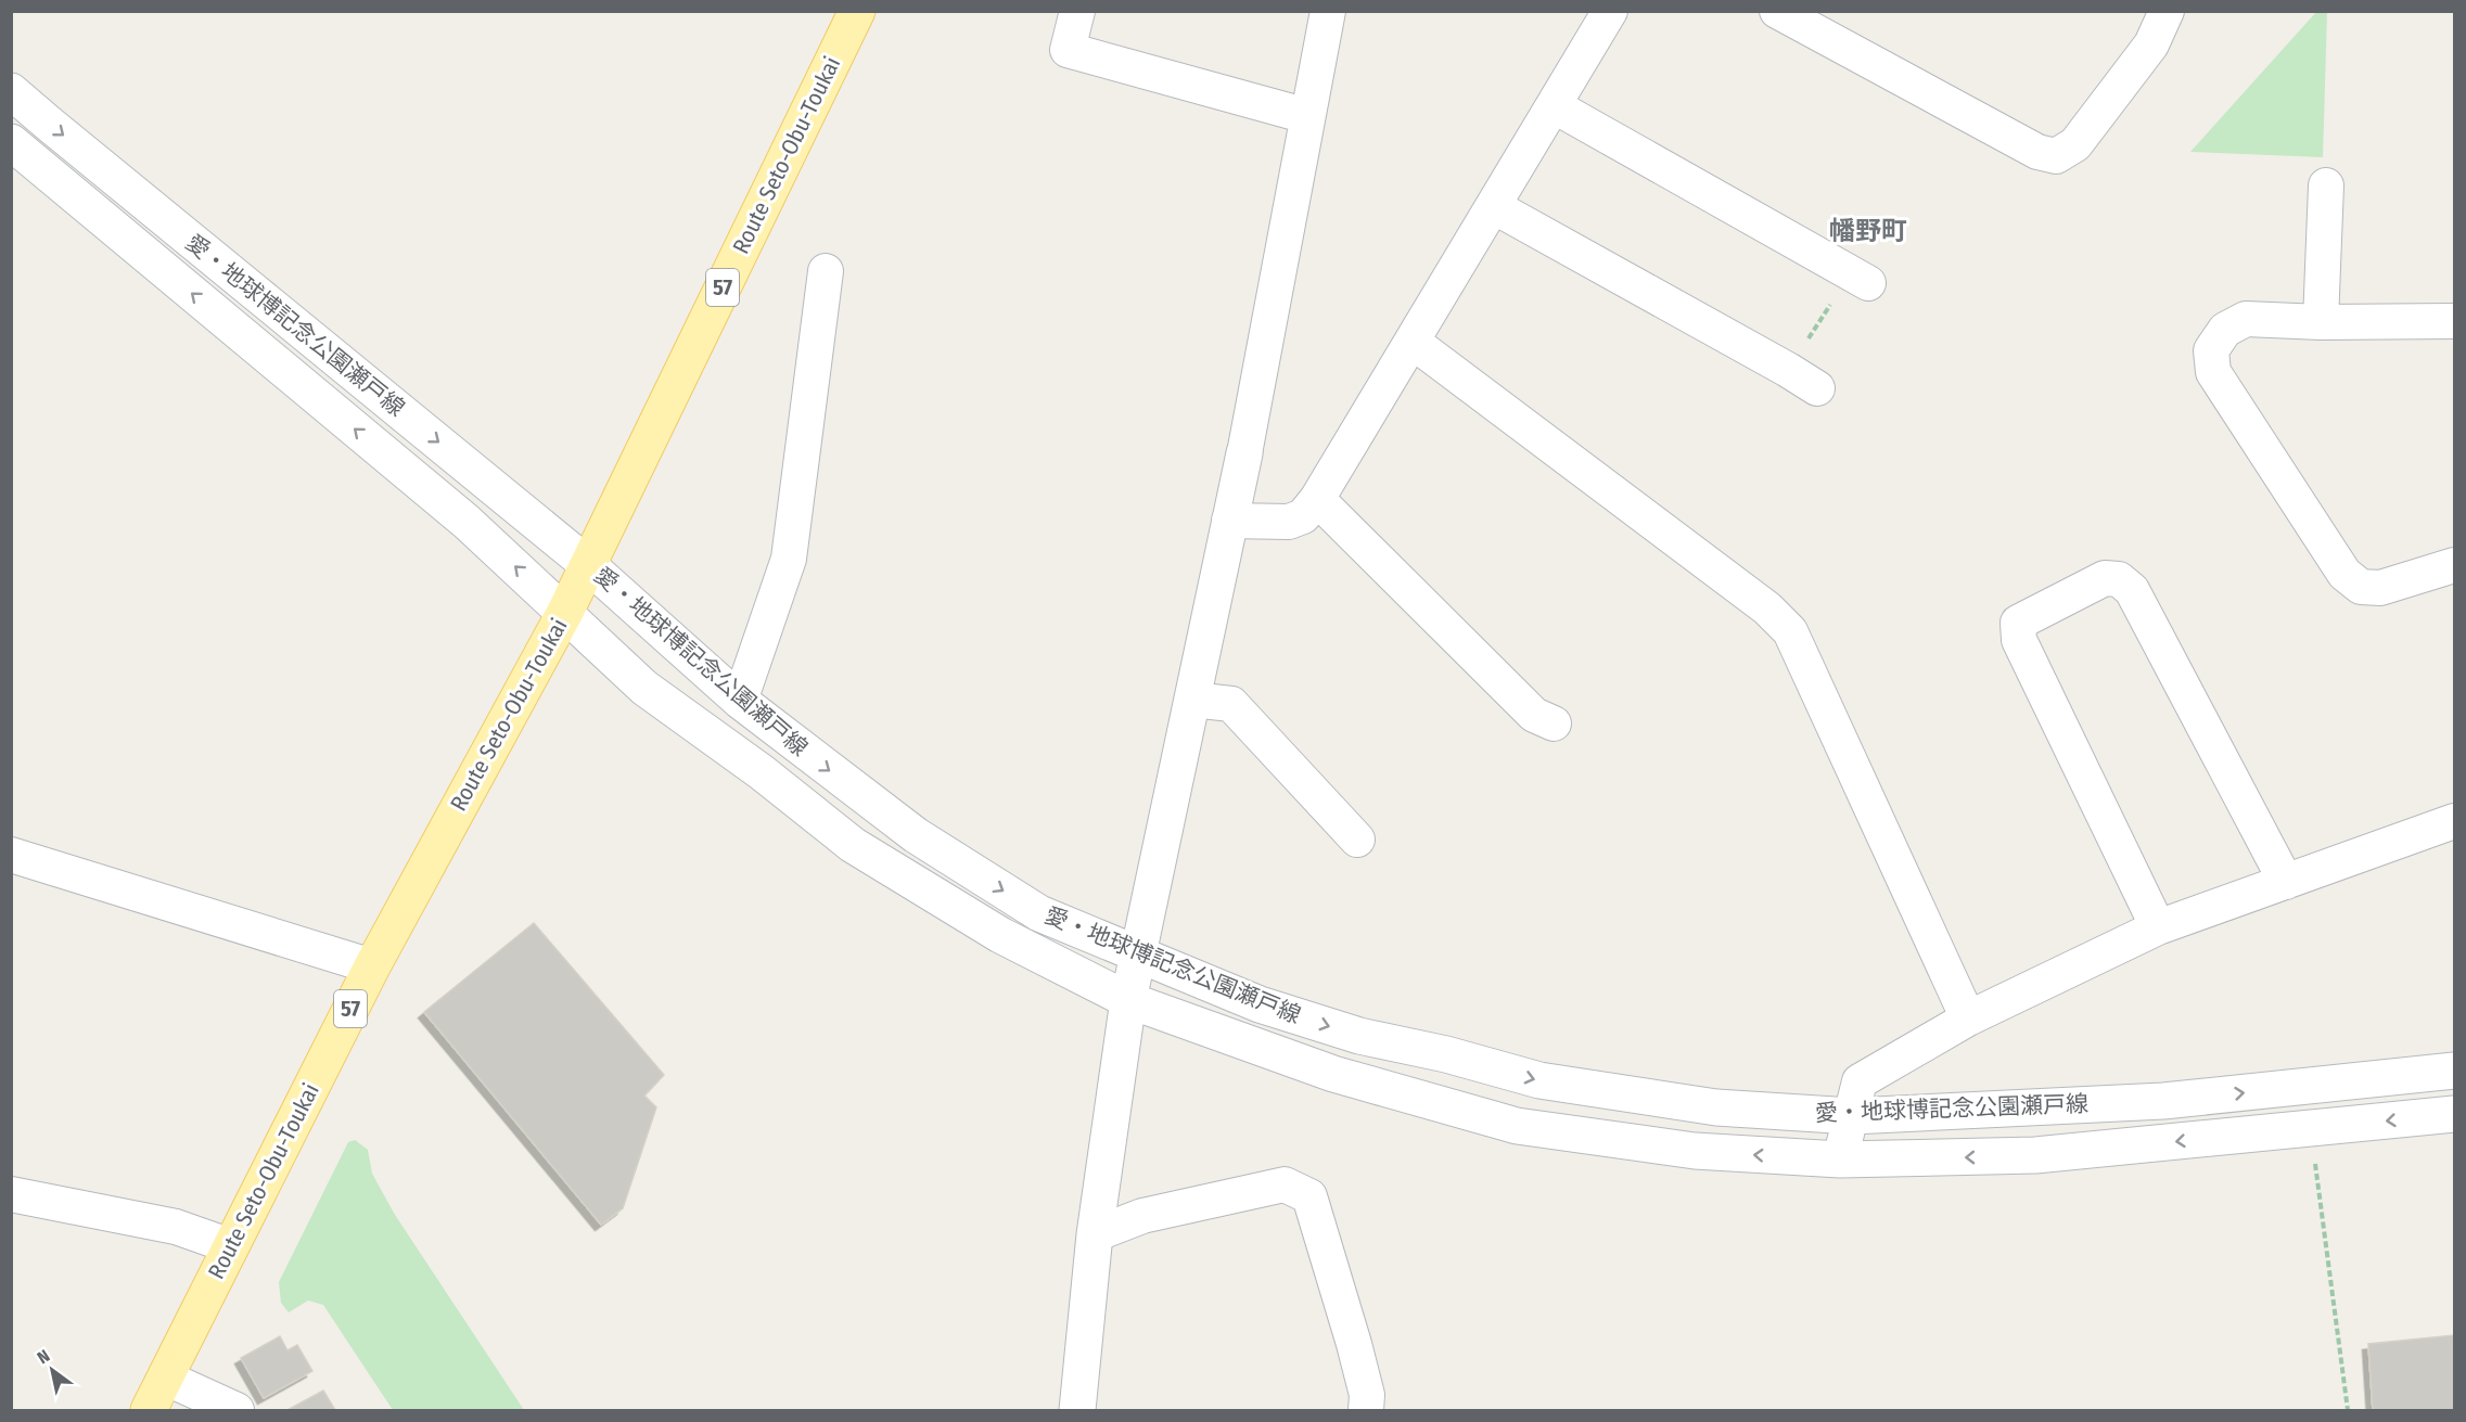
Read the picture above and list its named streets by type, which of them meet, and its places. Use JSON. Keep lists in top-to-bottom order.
{
  "streets": {
    "main road": ["Route Seto-Obu-Toukai", "57", "愛・地球博記念公園瀬戸線"]
  },
  "crossings": [
    ["Route Seto-Obu-Toukai", "愛・地球博記念公園瀬戸線"]
  ],
  "districts": ["幡野町"],
  "north": "top left"
}
